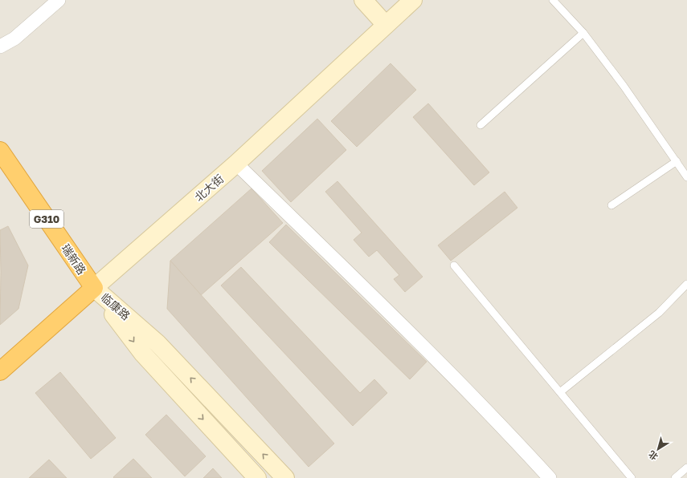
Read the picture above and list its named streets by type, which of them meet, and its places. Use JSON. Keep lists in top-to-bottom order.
{
  "streets": {
    "highway": ["北大街", "G310", "瑞新路"],
    "main road": ["临康路"]
  },
  "crossings": [
    ["北大街", "瑞新路"],
    ["北大街", "临康路"],
    ["瑞新路", "临康路"]
  ],
  "north": "bottom left"
}
